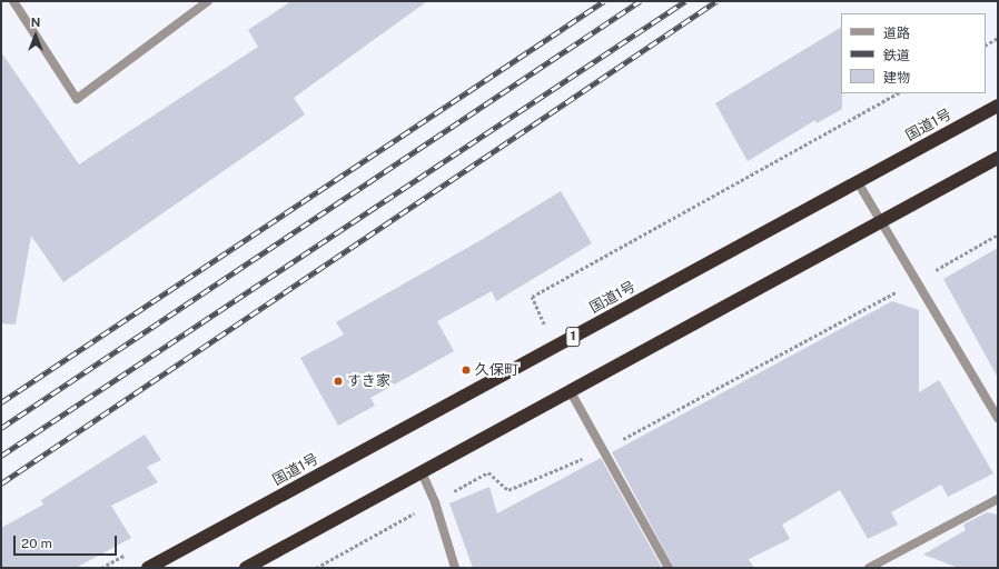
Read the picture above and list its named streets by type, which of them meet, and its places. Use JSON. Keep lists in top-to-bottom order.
{
  "streets": {
    "highway": ["国道1号", "1"]
  },
  "places": ["久保町", "すき家"],
  "legend": ["道路", "鉄道", "建物"],
  "scale_bar": "20 m",
  "north": "top"
}
